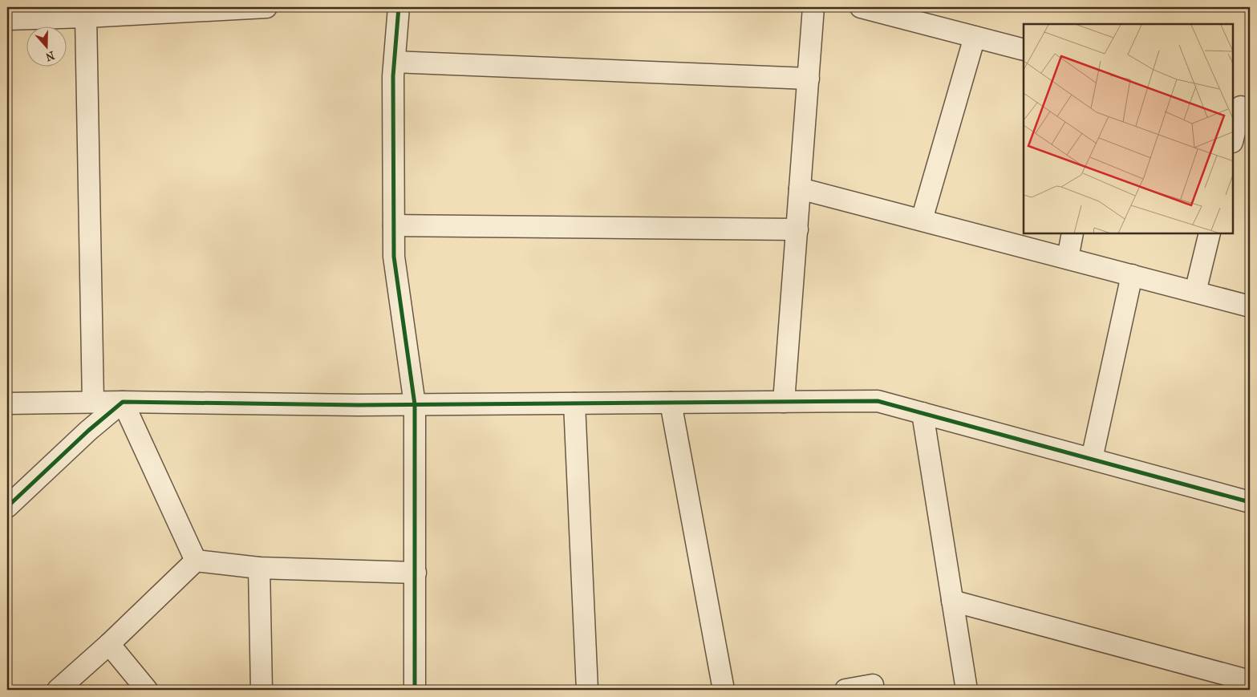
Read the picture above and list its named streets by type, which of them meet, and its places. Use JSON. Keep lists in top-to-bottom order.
{
  "north": "bottom"
}
